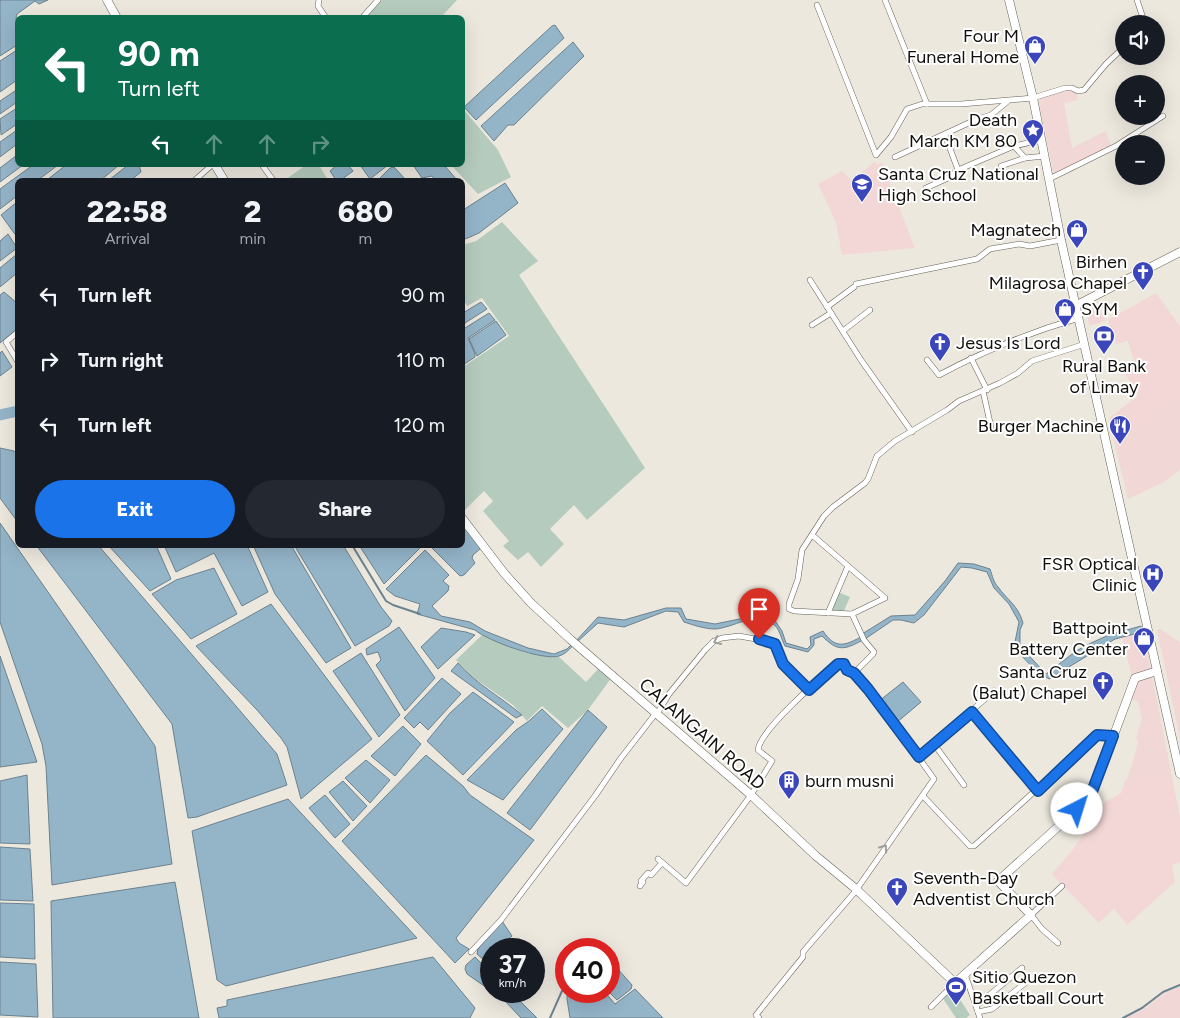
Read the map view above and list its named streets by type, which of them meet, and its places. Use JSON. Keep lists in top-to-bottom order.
{
  "streets": {
    "street": ["CALANGAIN ROAD"]
  },
  "places": {
    "shop": [
      "Four M Funeral Home",
      "Magnatech",
      "SYM",
      "Battpoint Battery Center"
    ],
    "place": ["Death March KM 80"],
    "school or university": ["Santa Cruz National High School"],
    "church": [
      "Birhen Milagrosa Chapel",
      "Jesus Is Lord",
      "Santa Cruz (Balut) Chapel",
      "Seventh-Day Adventist Church"
    ],
    "bank": ["Rural Bank of Limay"],
    "restaurant": ["Burger Machine"],
    "hospital": ["FSR Optical Clinic"],
    "building": ["burn musni"],
    "sports": ["Sitio Quezon Basketball Court"]
  },
  "page": {
    "map_buttons": ["+", "−"],
    "turn": ["90 m", "Turn left"],
    "eta": [
      "22:58",
      "Arrival",
      "2",
      "min",
      "680",
      "m"
    ],
    "list": [
      {
        "name": "Turn left",
        "value": "90 m"
      },
      {
        "name": "Turn right",
        "value": "110 m"
      },
      {
        "name": "Turn left",
        "value": "120 m"
      }
    ],
    "buttons": ["Exit", "Share"],
    "speed": "37 km/h",
    "limit": "40"
  }
}
